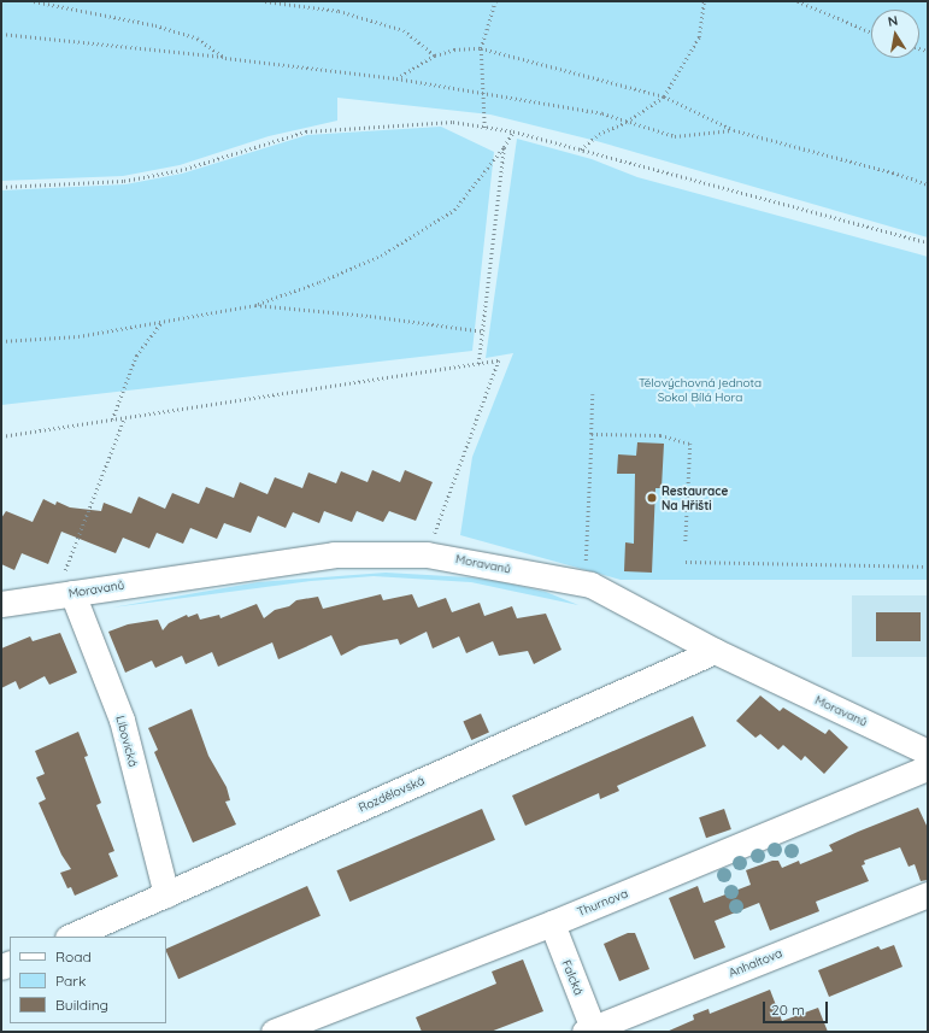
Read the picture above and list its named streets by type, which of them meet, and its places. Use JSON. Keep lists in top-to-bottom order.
{
  "streets": {
    "street": [
      "Moravanů",
      "Libovická",
      "Rozdělovská",
      "Thurnova",
      "Anhaltova",
      "Falcká"
    ]
  },
  "crossings": [
    ["Moravanů", "Libovická"],
    ["Moravanů", "Rozdělovská"],
    ["Libovická", "Rozdělovská"],
    ["Thurnova", "Falcká"],
    ["Anhaltova", "Falcká"]
  ],
  "parks": ["Tělovýchovná jednota Sokol Bílá Hora"],
  "places": ["Restaurace Na Hřišti"],
  "legend": ["Road", "Park", "Building"],
  "scale_bar": "20 m",
  "north": "top"
}
